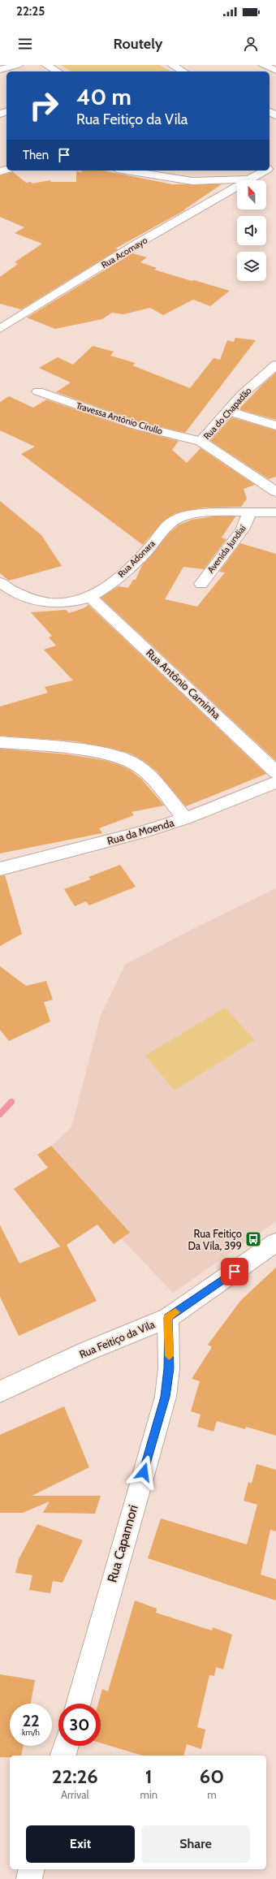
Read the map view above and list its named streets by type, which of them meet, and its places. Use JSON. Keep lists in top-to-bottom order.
{
  "streets": {
    "street": [
      "Rua Acomayo",
      "Rua do Chapadão",
      "Travessa Antônio Cirullo",
      "Avenida Jundiaí",
      "Rua Adonara",
      "Rua Antônio Caminha",
      "Rua da Moenda",
      "Rua Feitiço da Vila",
      "Rua Capannori"
    ]
  },
  "crossings": [
    ["Rua do Chapadão", "Travessa Antônio Cirullo"],
    ["Avenida Jundiaí", "Rua Adonara"],
    ["Rua Adonara", "Rua Antônio Caminha"],
    ["Rua Feitiço da Vila", "Rua Capannori"]
  ],
  "places": {
    "bus stop": ["Rua Feitiço Da Vila, 399"]
  },
  "north": "top",
  "page": {
    "status": "22:25",
    "header": "Routely",
    "turn": ["40 m", "Rua Feitiço da Vila"],
    "then": "Then",
    "speed": "22 km/h",
    "limit": "30",
    "eta": [
      "22:26",
      "Arrival",
      "1",
      "min",
      "60",
      "m"
    ],
    "buttons": ["Exit", "Share"]
  }
}
